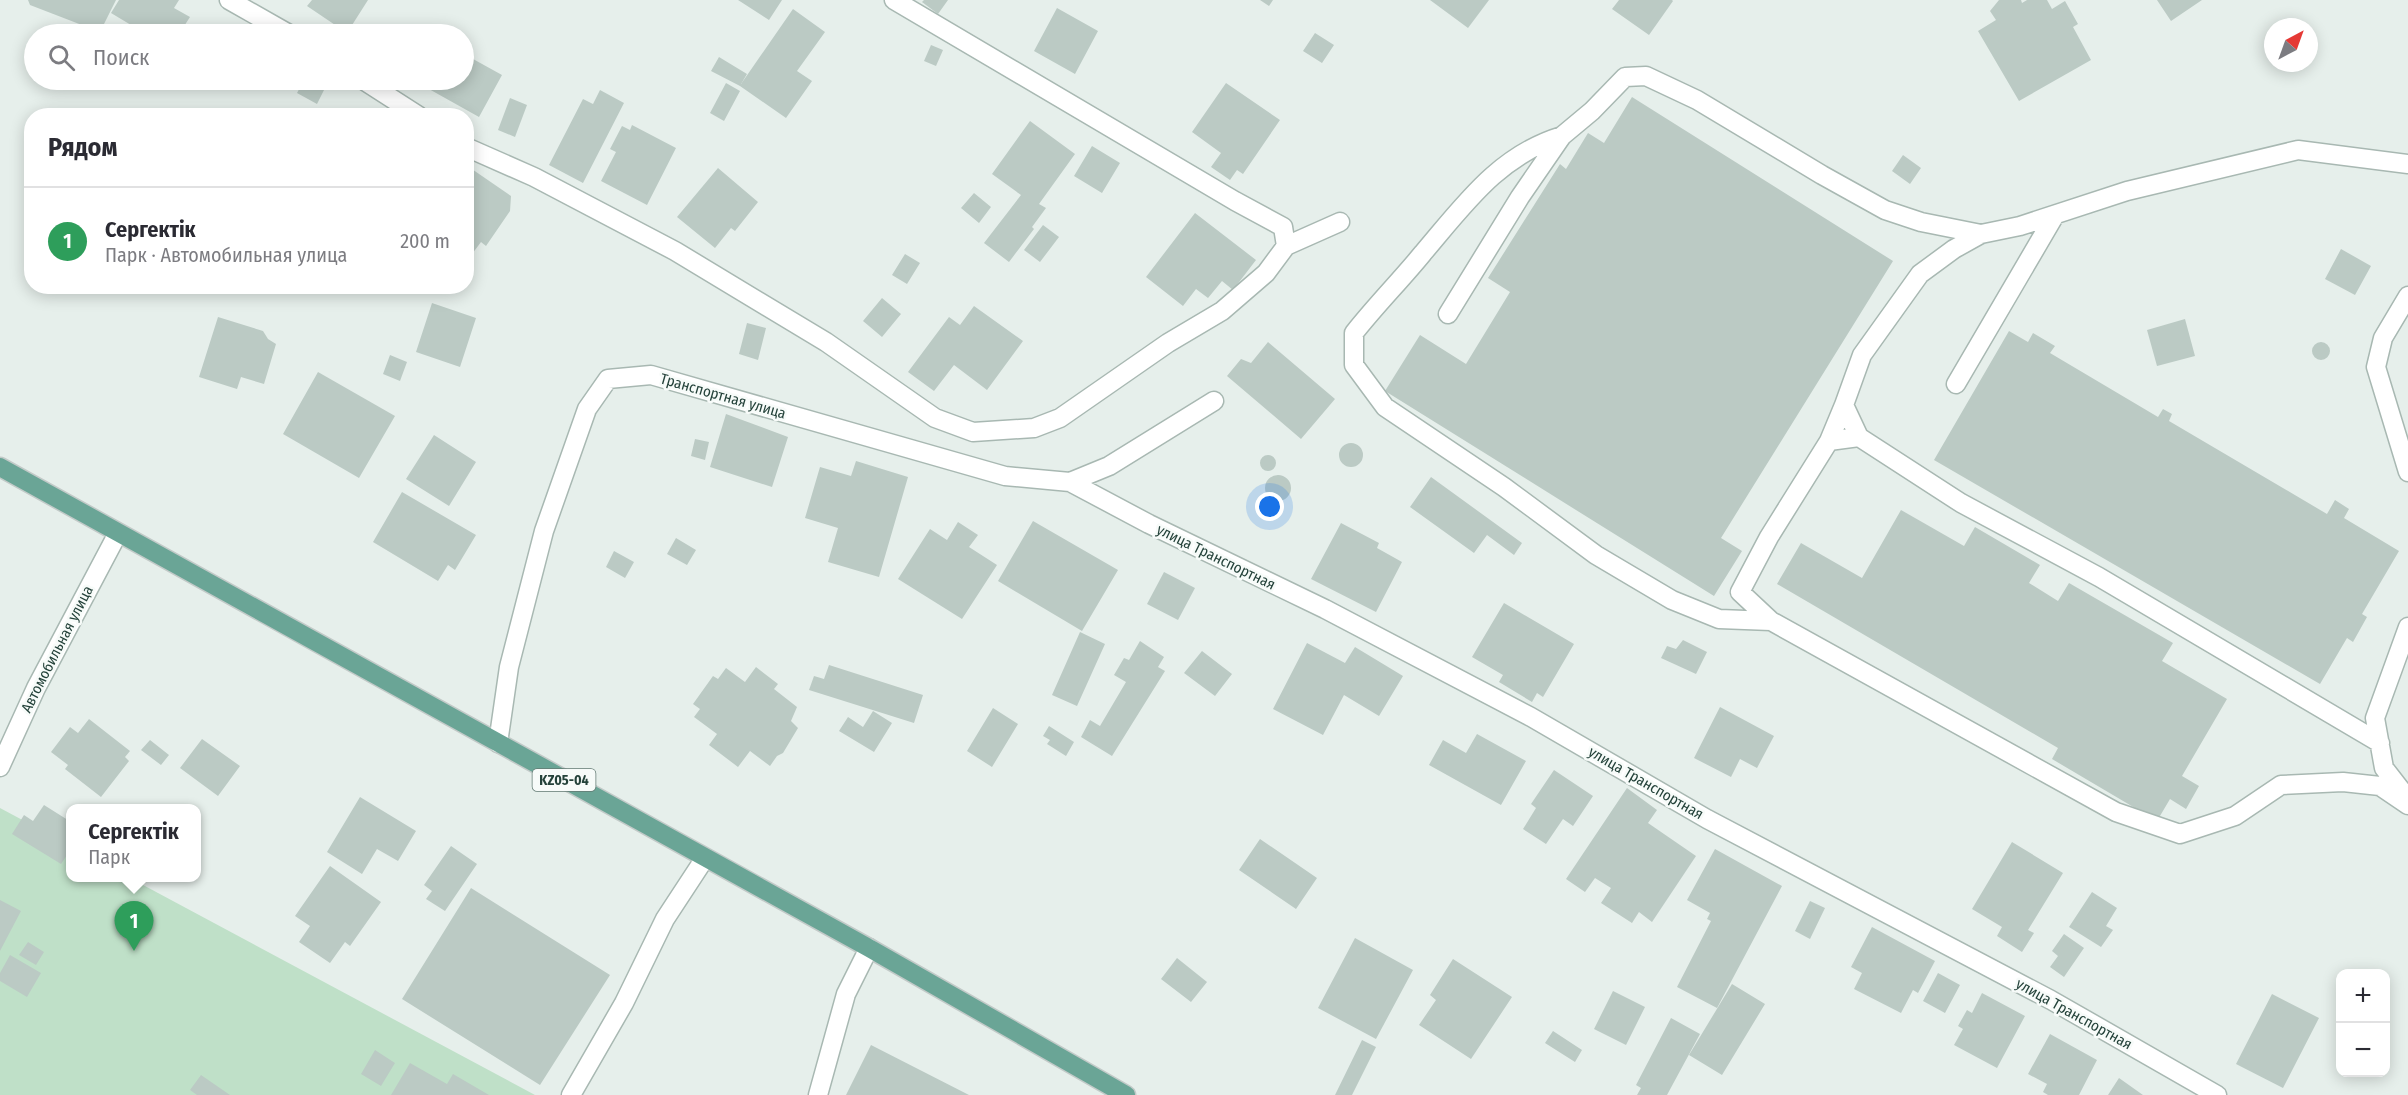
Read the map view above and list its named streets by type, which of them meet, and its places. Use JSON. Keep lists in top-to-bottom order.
{
  "streets": {
    "main road": ["KZ05-04"],
    "street": ["Транспортная улица", "улица Транспортная", "Автомобильная улица"]
  },
  "crossings": [
    ["Транспортная улица", "улица Транспортная"],
    ["Транспортная улица", "KZ05-04"],
    ["Автомобильная улица", "KZ05-04"]
  ],
  "north": "top right",
  "page": {
    "search": "Поиск",
    "heading": "Рядом",
    "list": [
      {
        "mark": "1",
        "name": "Сергектік",
        "note": "Парк · Автомобильная улица",
        "value": "200 m"
      }
    ],
    "popup": ["Сергектік", "Парк"],
    "pins": "1",
    "map_buttons": ["+", "−"]
  }
}
